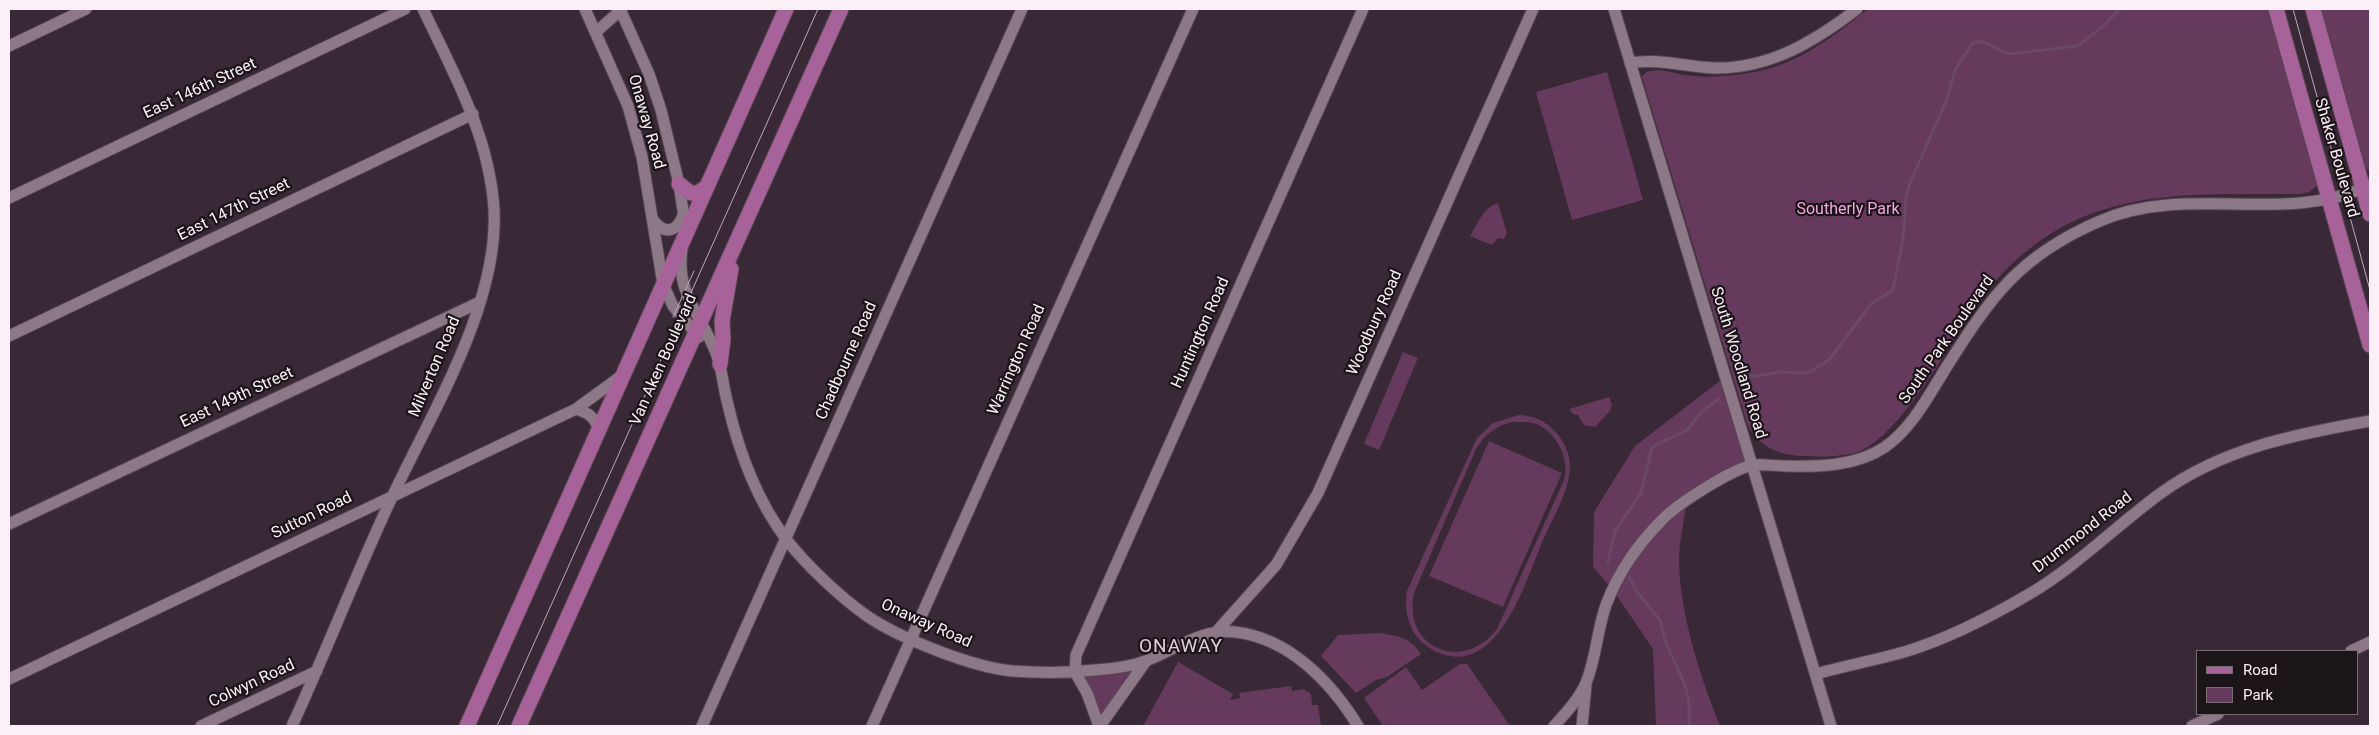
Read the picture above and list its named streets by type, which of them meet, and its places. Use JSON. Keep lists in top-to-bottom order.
{
  "streets": {
    "main road": ["Shaker Boulevard", "Van Aken Boulevard"],
    "street": [
      "East 146th Street",
      "Onaway Road",
      "East 147th Street",
      "Woodbury Road",
      "Huntington Road",
      "South Park Boulevard",
      "Warrington Road",
      "Chadbourne Road",
      "South Woodland Road",
      "Milverton Road",
      "East 149th Street",
      "Sutton Road",
      "Drummond Road",
      "Colwyn Road"
    ]
  },
  "crossings": [
    ["Onaway Road", "Woodbury Road"],
    ["Onaway Road", "Huntington Road"],
    ["Onaway Road", "Van Aken Boulevard"],
    ["Onaway Road", "Warrington Road"],
    ["Onaway Road", "Chadbourne Road"],
    ["Shaker Boulevard", "South Park Boulevard"],
    ["East 147th Street", "Milverton Road"],
    ["South Park Boulevard", "South Woodland Road"],
    ["Van Aken Boulevard", "Sutton Road"],
    ["South Woodland Road", "Drummond Road"],
    ["Milverton Road", "East 149th Street"],
    ["Milverton Road", "Sutton Road"],
    ["Milverton Road", "Colwyn Road"]
  ],
  "districts": ["ONAWAY"],
  "parks": ["Southerly Park"],
  "legend": ["Road", "Park"]
}
